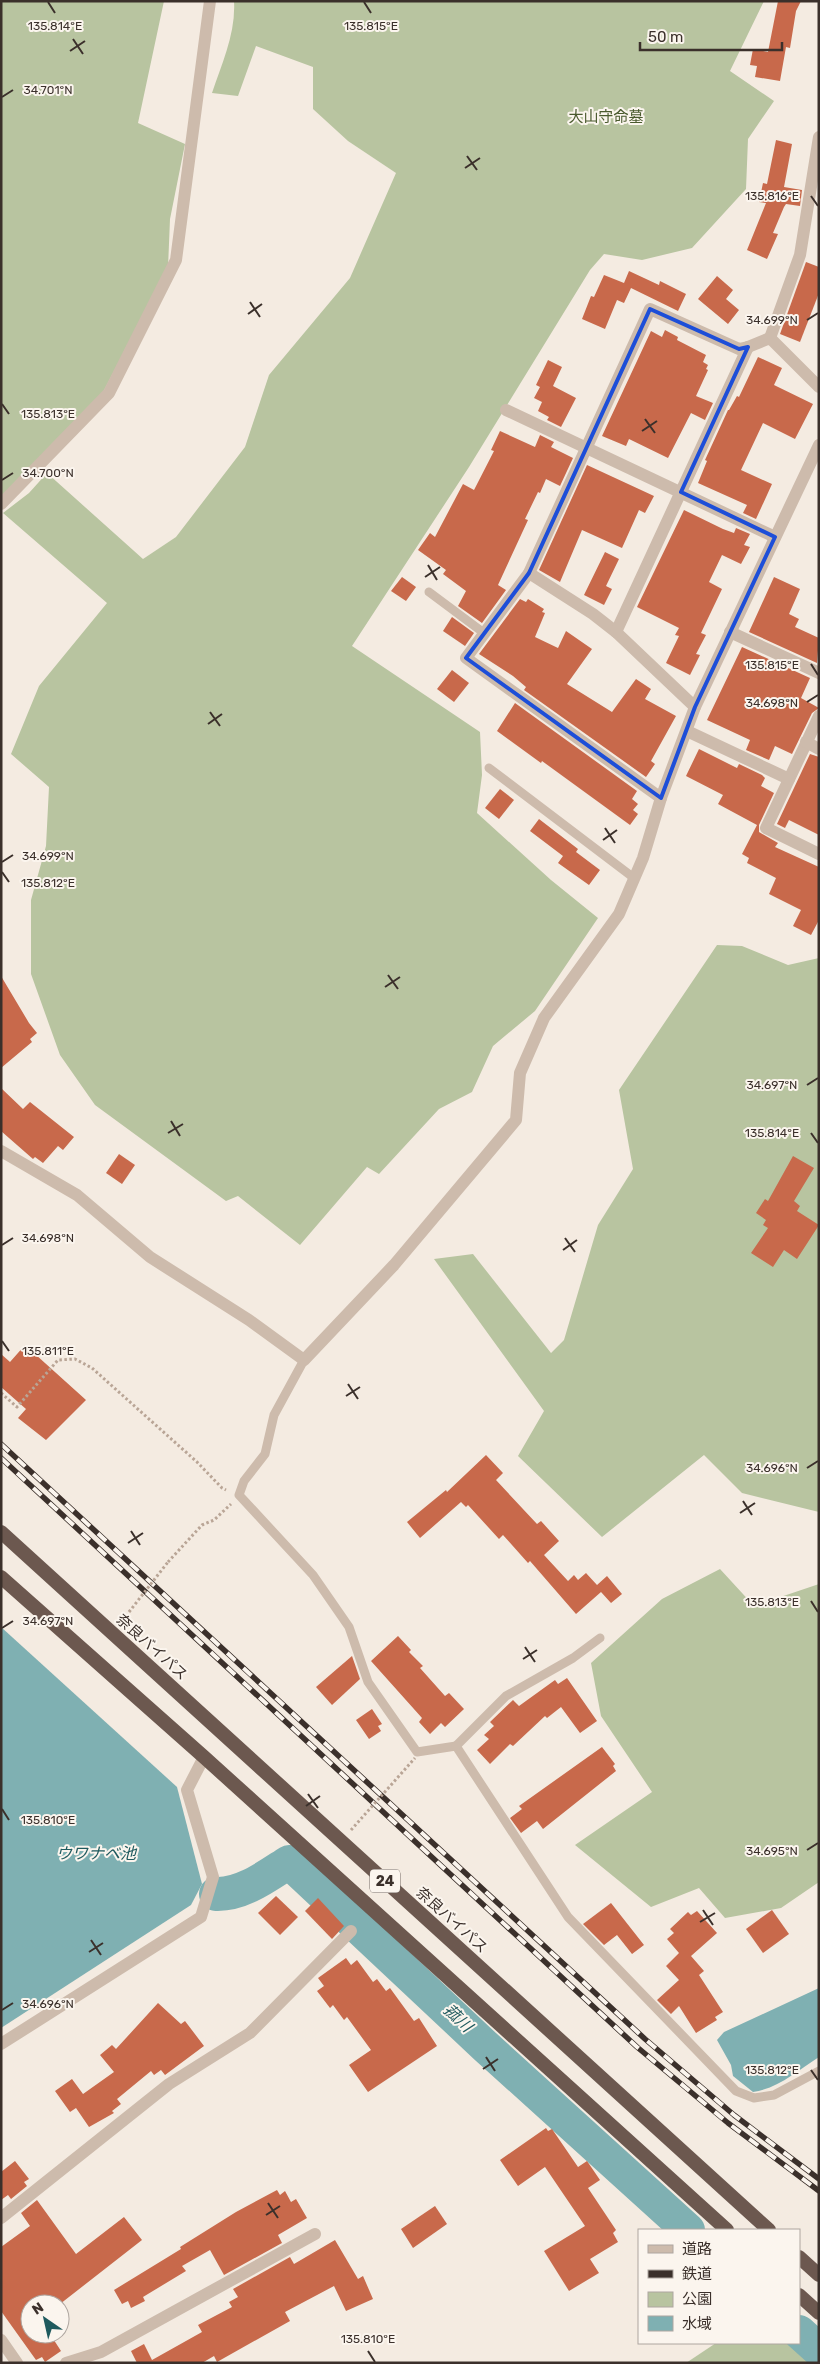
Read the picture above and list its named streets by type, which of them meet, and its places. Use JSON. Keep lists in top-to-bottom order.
{
  "streets": {
    "highway": ["奈良バイパス", "24"]
  },
  "water": ["ウワナベ池", "菰川"],
  "parks": ["大山守命墓"],
  "legend": [
    "道路",
    "鉄道",
    "公園",
    "水域"
  ],
  "scale_bar": "50 m",
  "north": "top left",
  "coordinates": [
    "135.814°E",
    "135.815°E",
    "34.701°N",
    "135.816°E",
    "34.699°N",
    "135.813°E",
    "34.700°N",
    "34.698°N",
    "135.812°E",
    "34.697°N",
    "135.811°E",
    "34.696°N",
    "135.810°E",
    "34.695°N"
  ]
}
